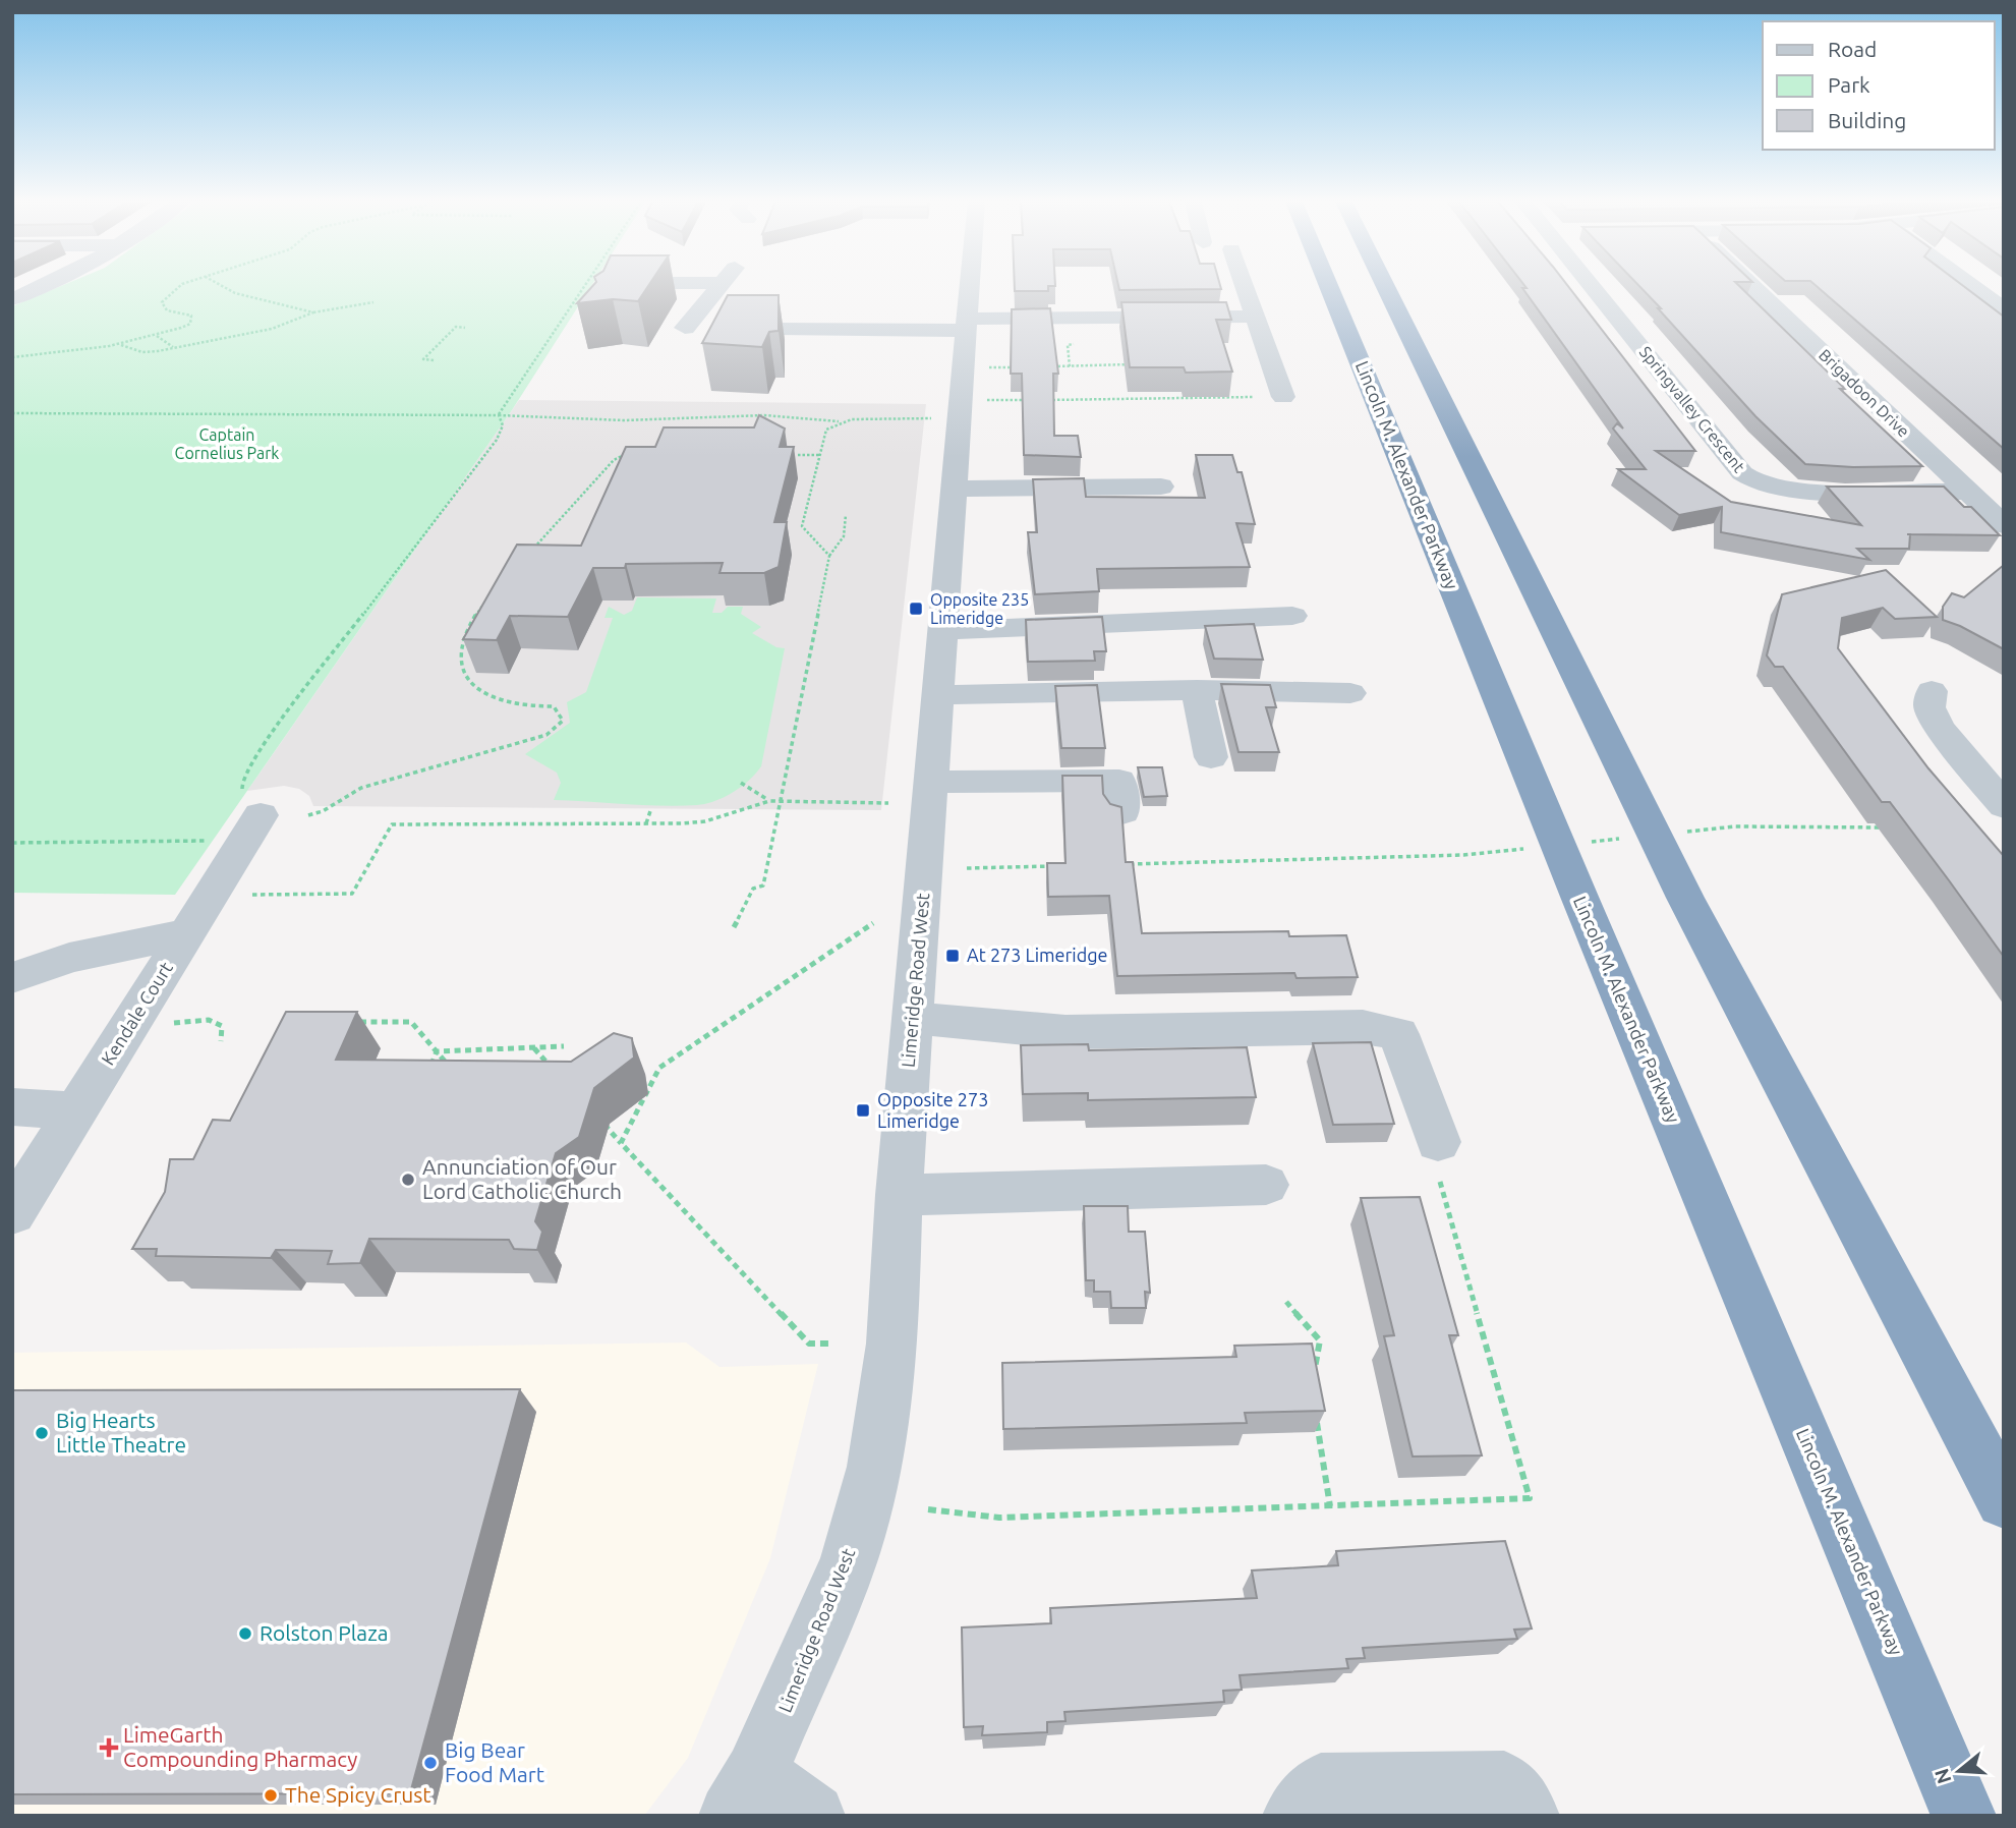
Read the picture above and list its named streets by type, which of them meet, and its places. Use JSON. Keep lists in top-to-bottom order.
{
  "streets": {
    "highway": ["Lincoln M. Alexander Parkway"],
    "street": [
      "Brigadoon Drive",
      "Springvalley Crescent",
      "Limeridge Road West",
      "Kendale Court"
    ]
  },
  "crossings": [
    ["Brigadoon Drive", "Springvalley Crescent"]
  ],
  "parks": ["Captain Cornelius Park"],
  "places": {
    "transit": ["Opposite 235 Limeridge", "At 273 Limeridge", "Opposite 273 Limeridge"],
    "other": [
      "Annunciation of Our Lord Catholic Church",
      "Big Hearts Little Theatre",
      "Rolston Plaza",
      "Big Bear Food Mart",
      "The Spicy Crust"
    ],
    "health": ["LimeGarth Compounding Pharmacy"]
  },
  "legend": ["Road", "Park", "Building"],
  "north": "left"
}
